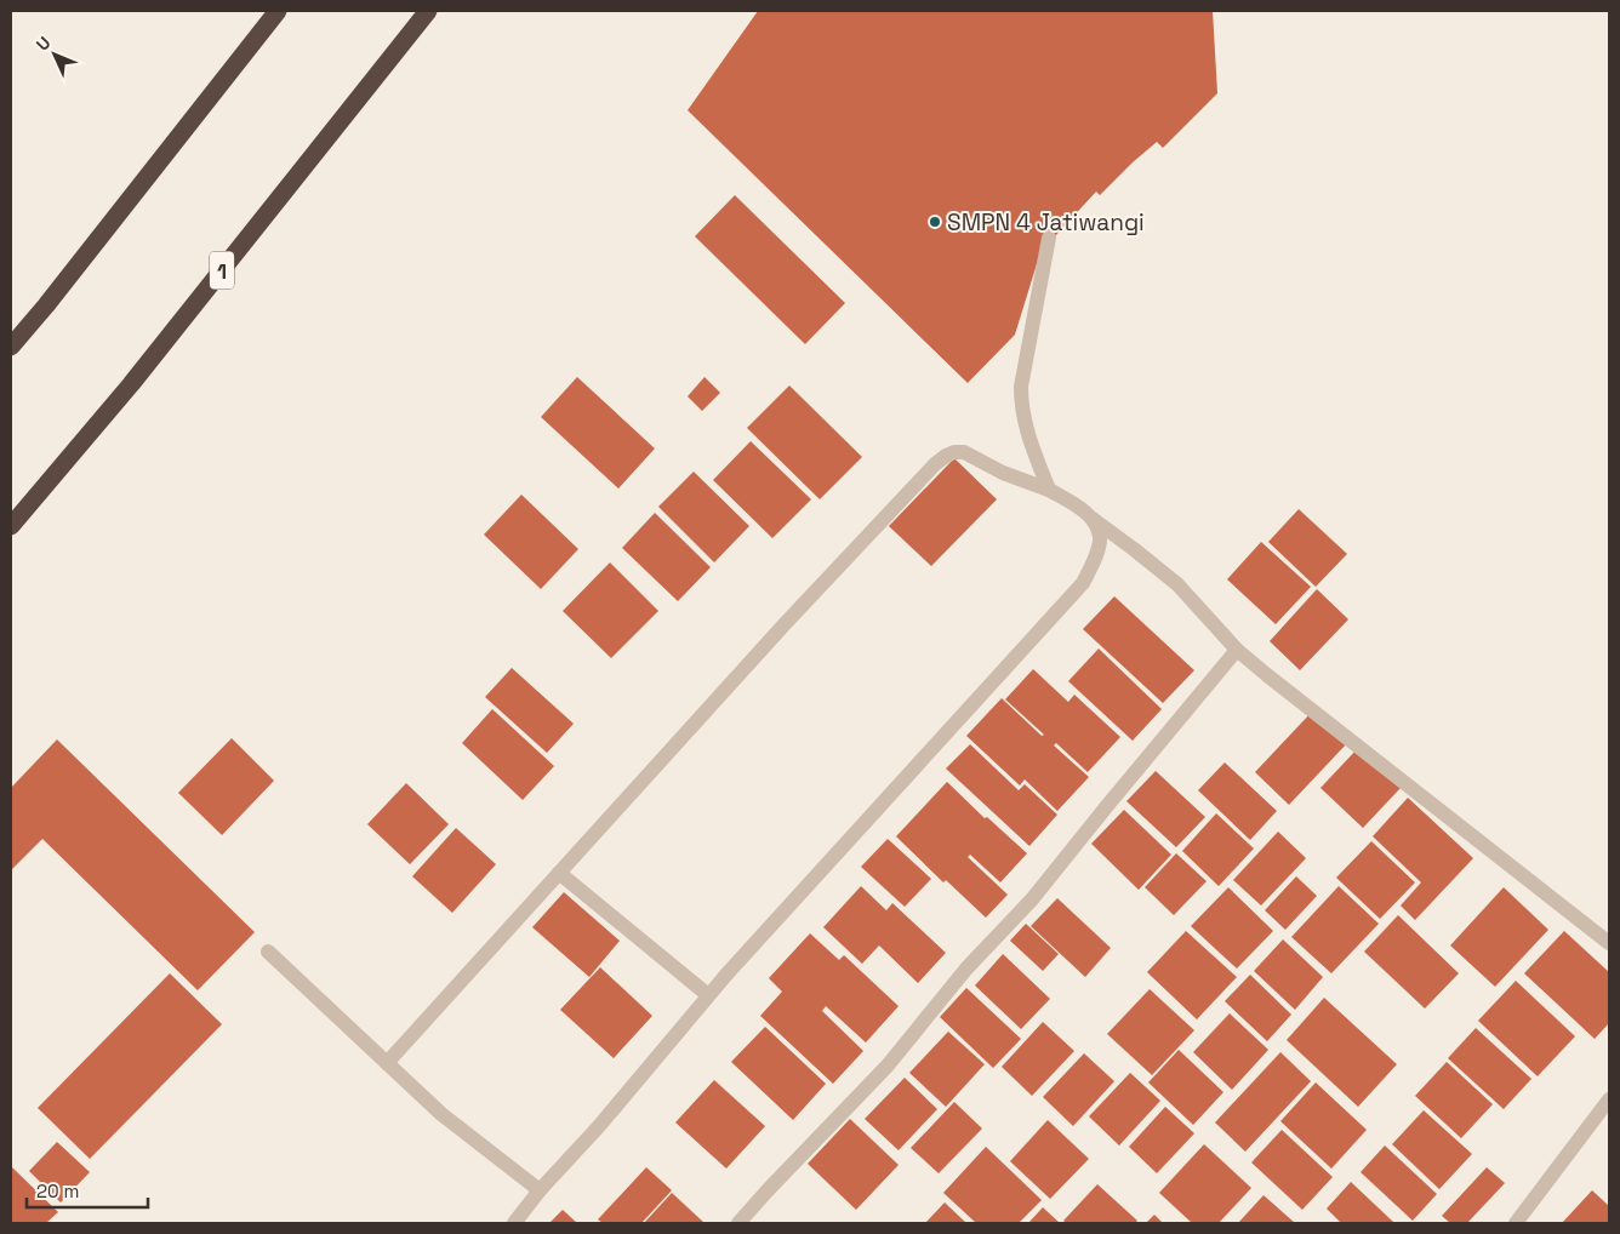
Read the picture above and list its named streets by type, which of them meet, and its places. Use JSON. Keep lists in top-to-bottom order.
{
  "streets": {
    "highway": ["1"]
  },
  "places": ["SMPN 4 Jatiwangi"],
  "scale_bar": "20 m",
  "north": "top left"
}
